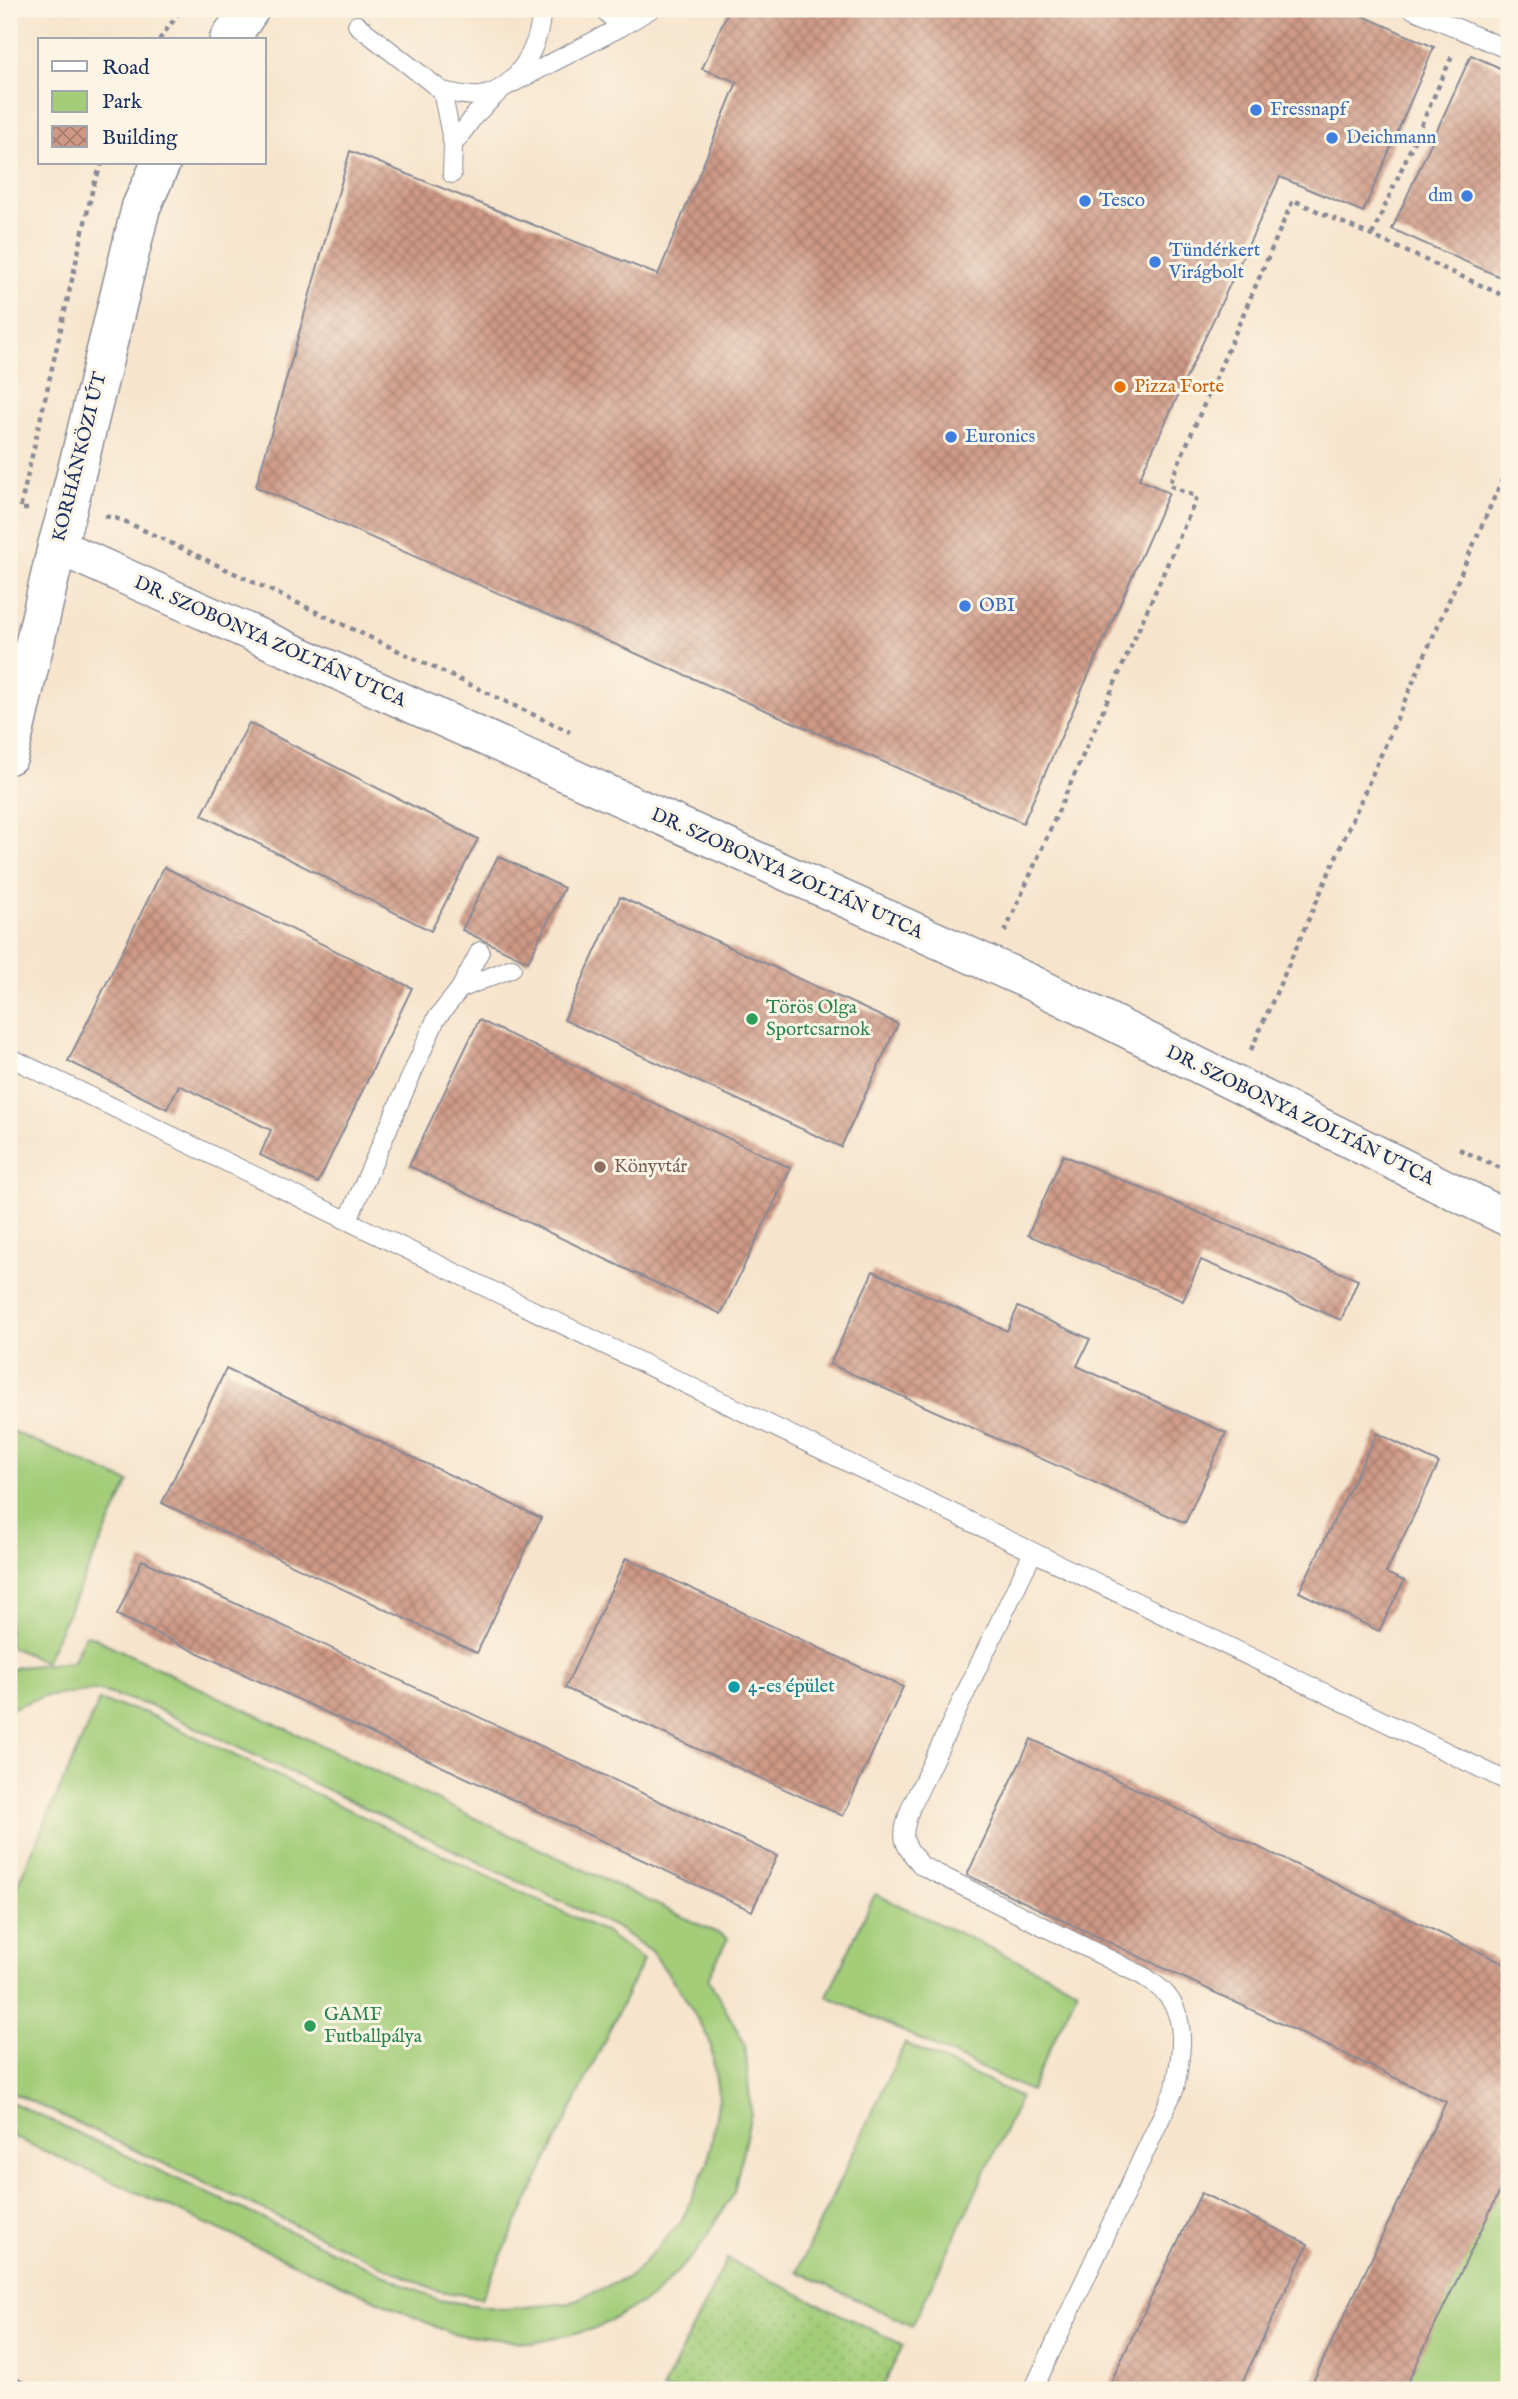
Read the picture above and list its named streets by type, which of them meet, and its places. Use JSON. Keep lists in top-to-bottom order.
{
  "streets": {
    "street": ["KORHÁNKÖZI ÚT", "DR. SZOBONYA ZOLTÁN UTCA"]
  },
  "crossings": [
    ["KORHÁNKÖZI ÚT", "DR. SZOBONYA ZOLTÁN UTCA"]
  ],
  "places": [
    "Fressnapf",
    "Deichmann",
    "dm",
    "Tesco",
    "Tündérkert Virágbolt",
    "Pizza Forte",
    "Euronics",
    "OBI",
    "Törös Olga Sportcsarnok",
    "Könyvtár",
    "4-es épület",
    "GAMF Futballpálya"
  ],
  "legend": ["Road", "Park", "Building"]
}
